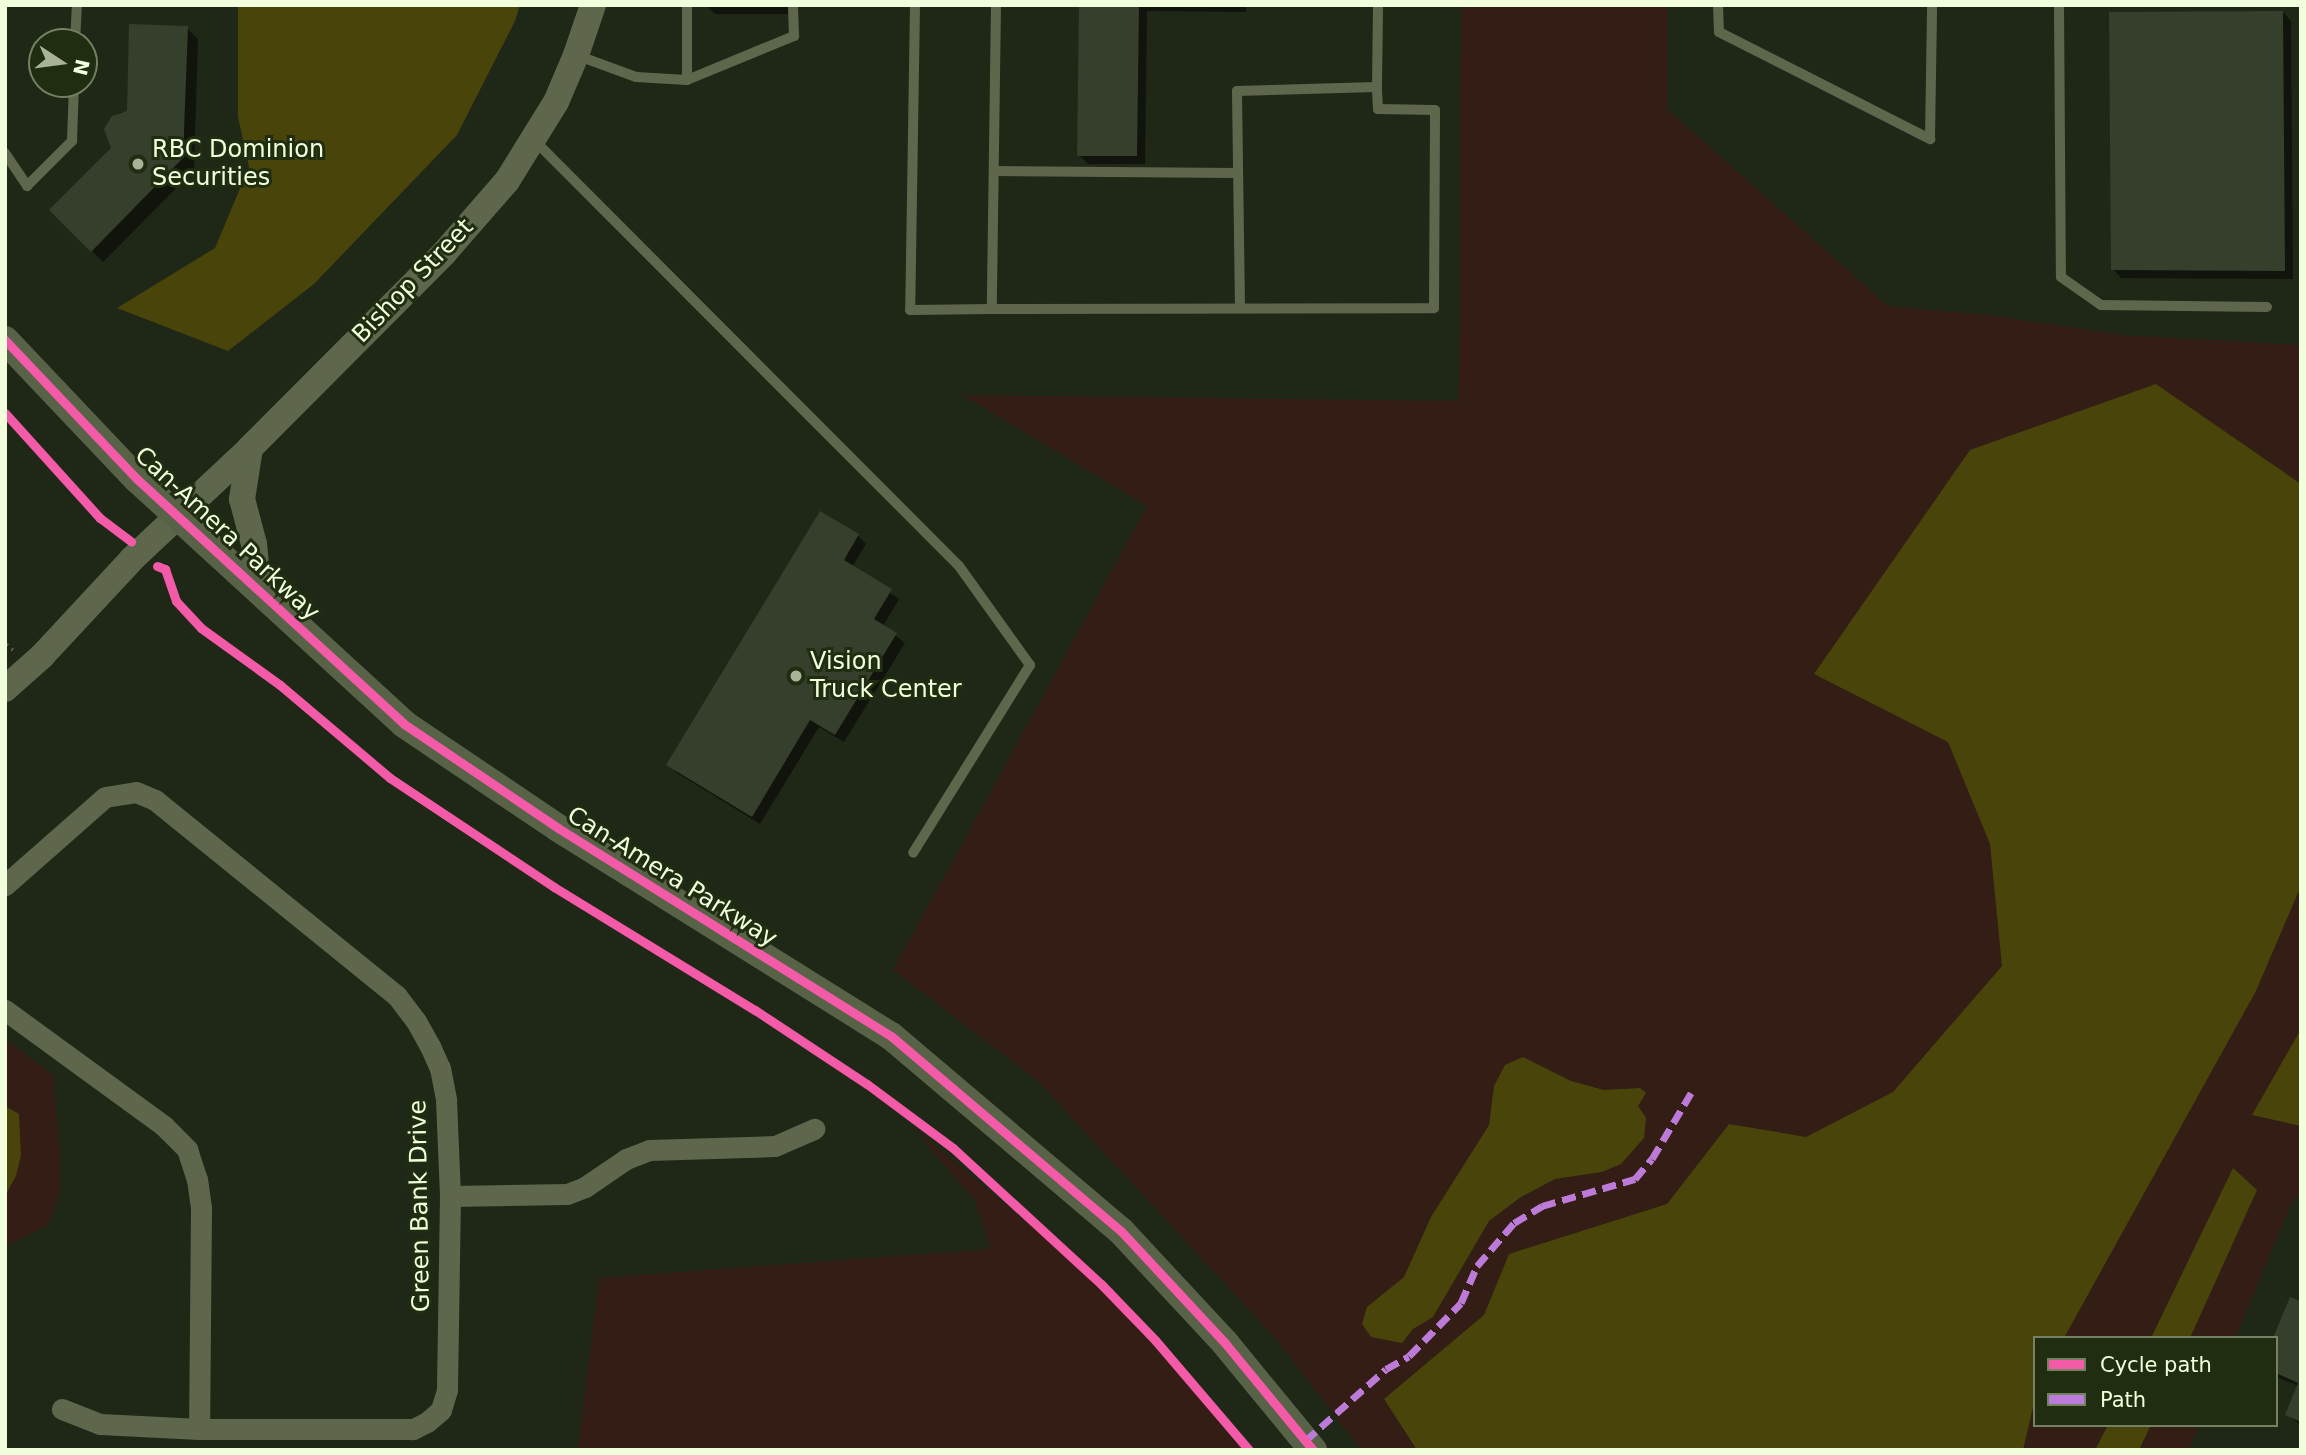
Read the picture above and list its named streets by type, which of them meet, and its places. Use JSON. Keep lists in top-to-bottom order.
{
  "streets": {
    "main road": ["Can-Amera Parkway"],
    "street": ["Bishop Street", "Green Bank Drive"]
  },
  "crossings": [
    ["Bishop Street", "Can-Amera Parkway"]
  ],
  "places": ["RBC Dominion Securities", "Vision Truck Center"],
  "legend": ["Cycle path", "Path"],
  "north": "right"
}
